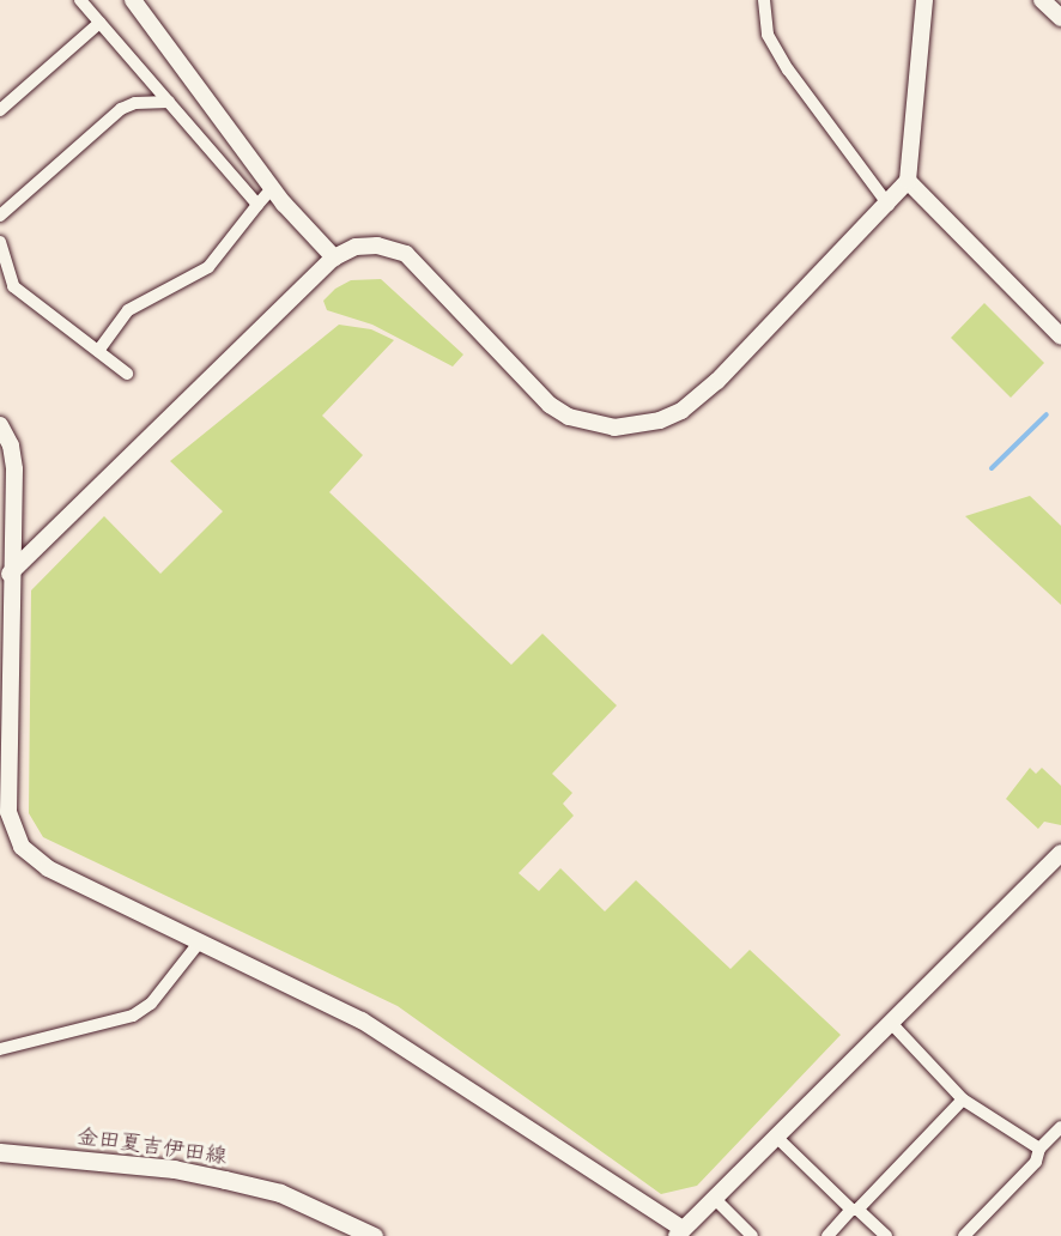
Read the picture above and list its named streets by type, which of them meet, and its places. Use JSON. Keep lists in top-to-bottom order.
{
  "streets": {
    "main road": ["金田夏吉伊田線"]
  }
}
